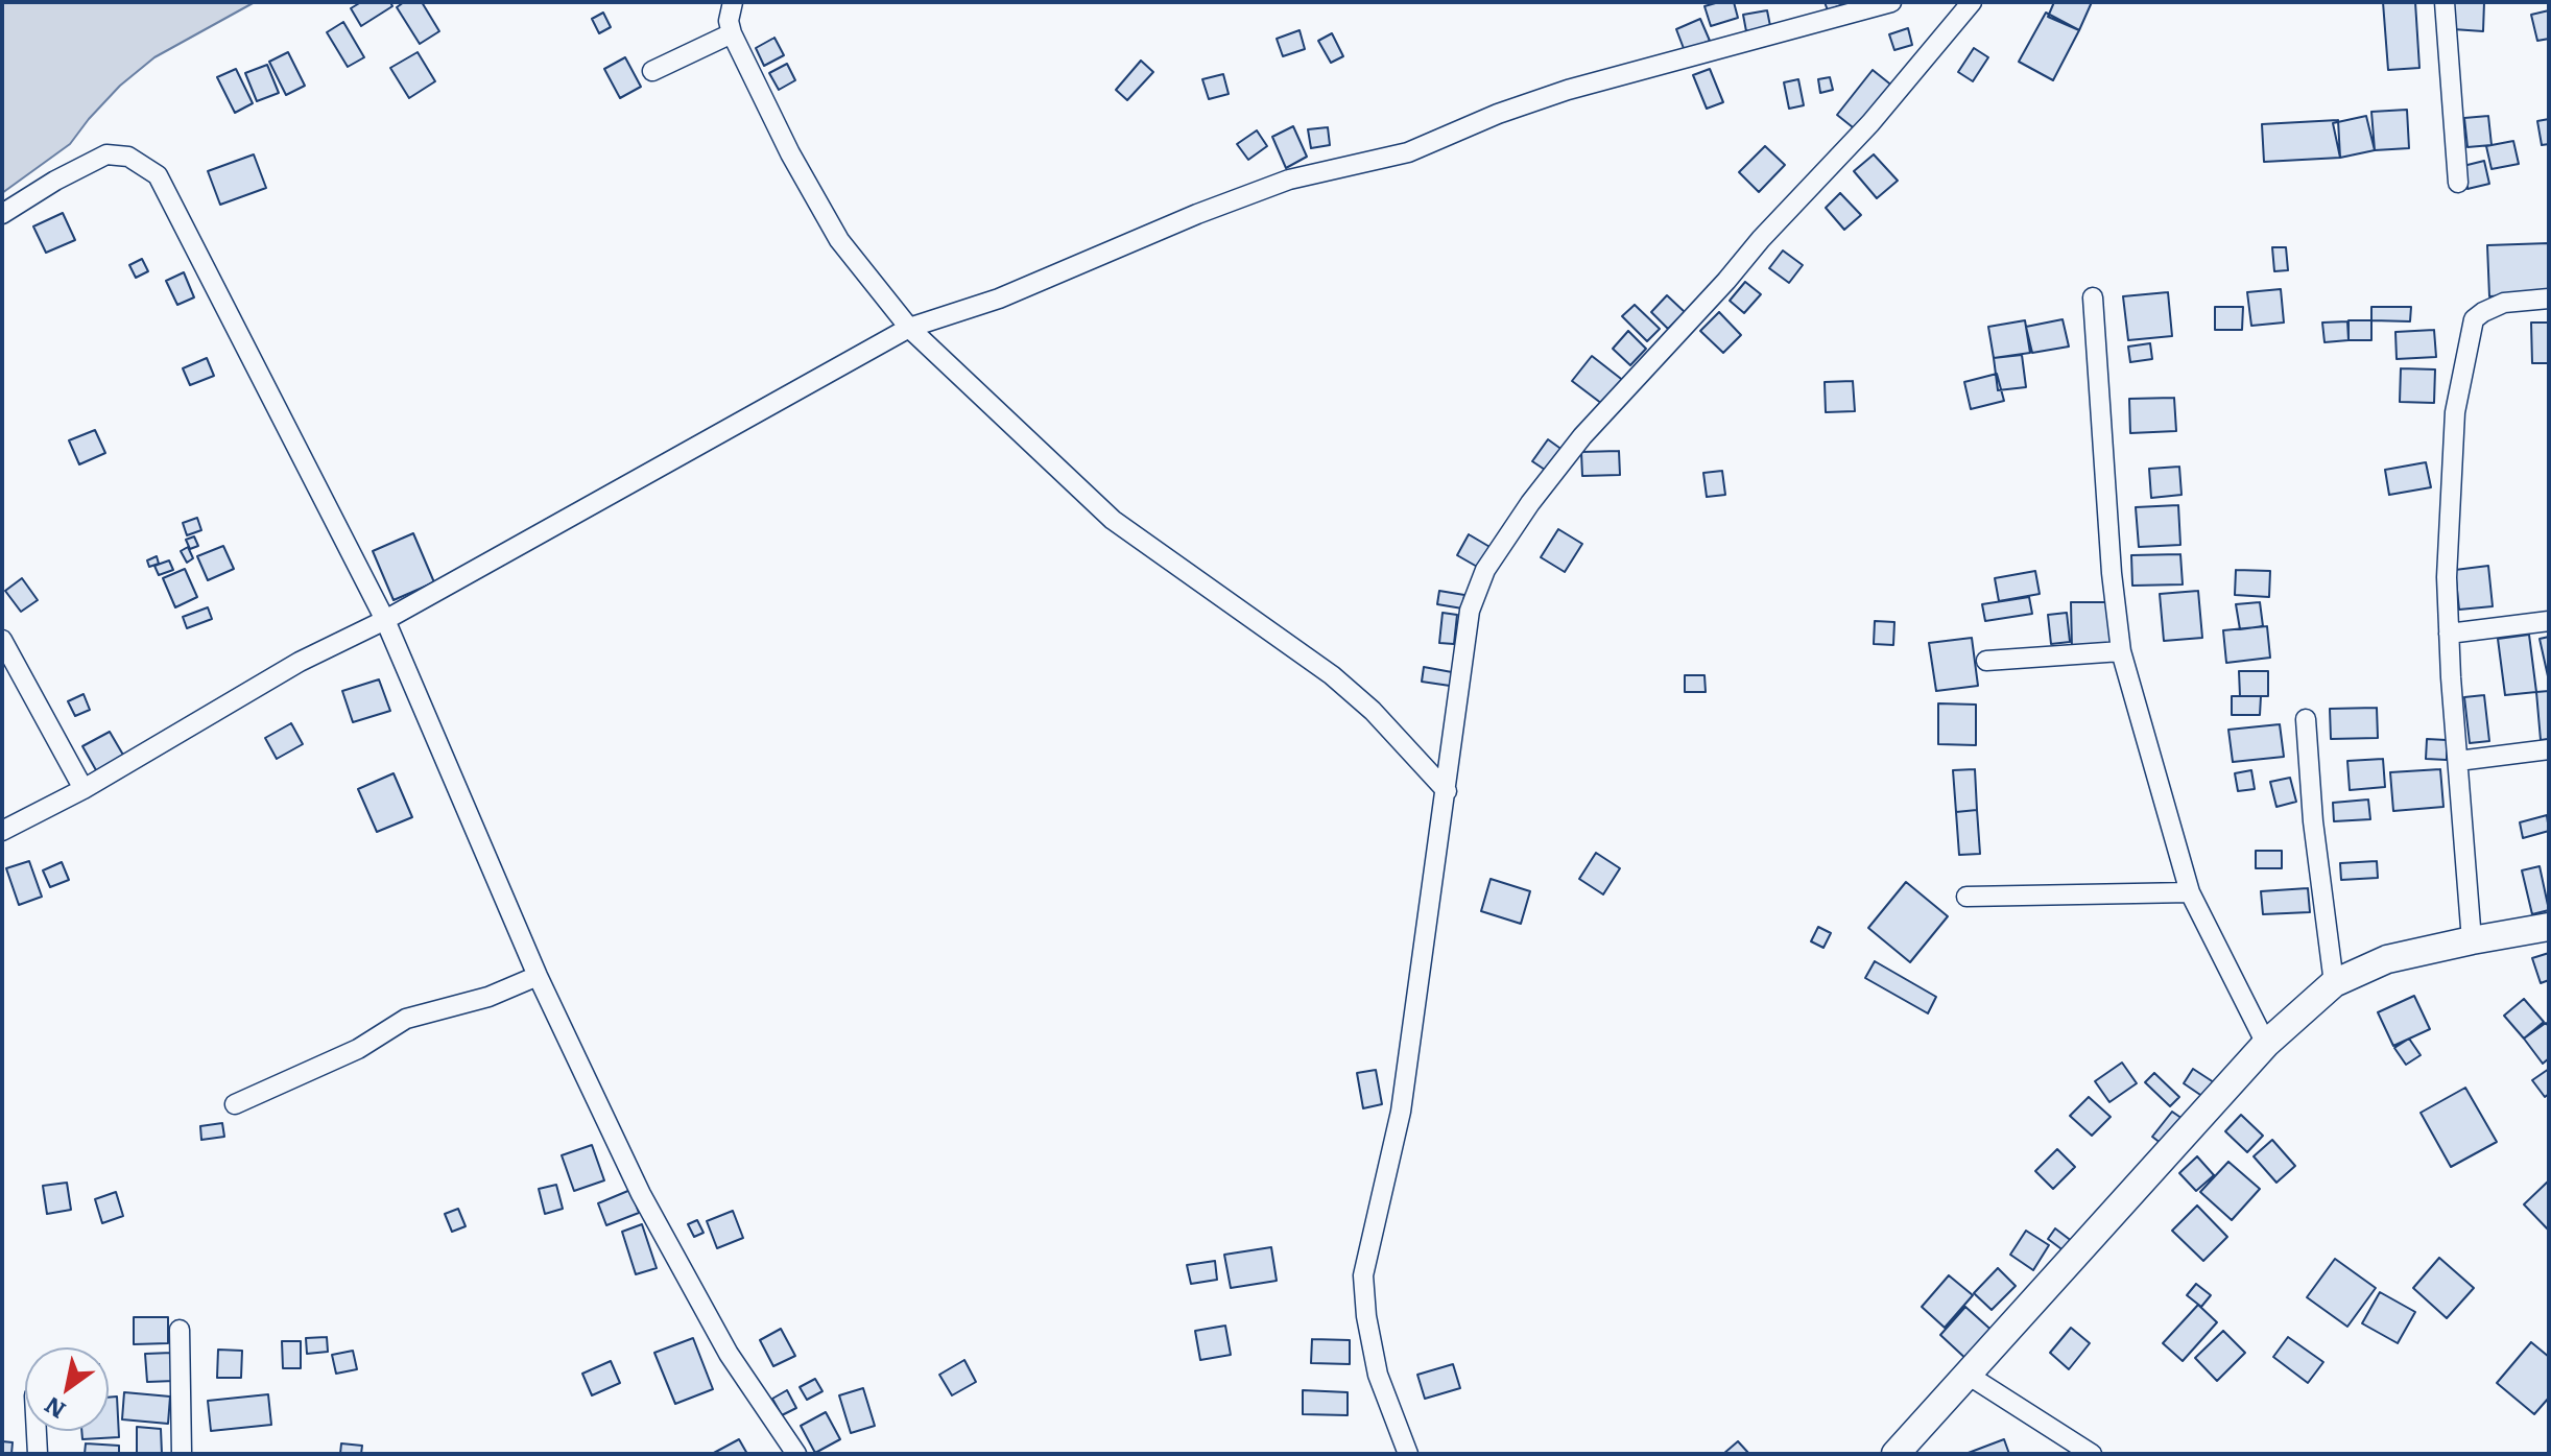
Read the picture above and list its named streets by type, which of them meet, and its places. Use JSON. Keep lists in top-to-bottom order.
{
  "north": "bottom left"
}
